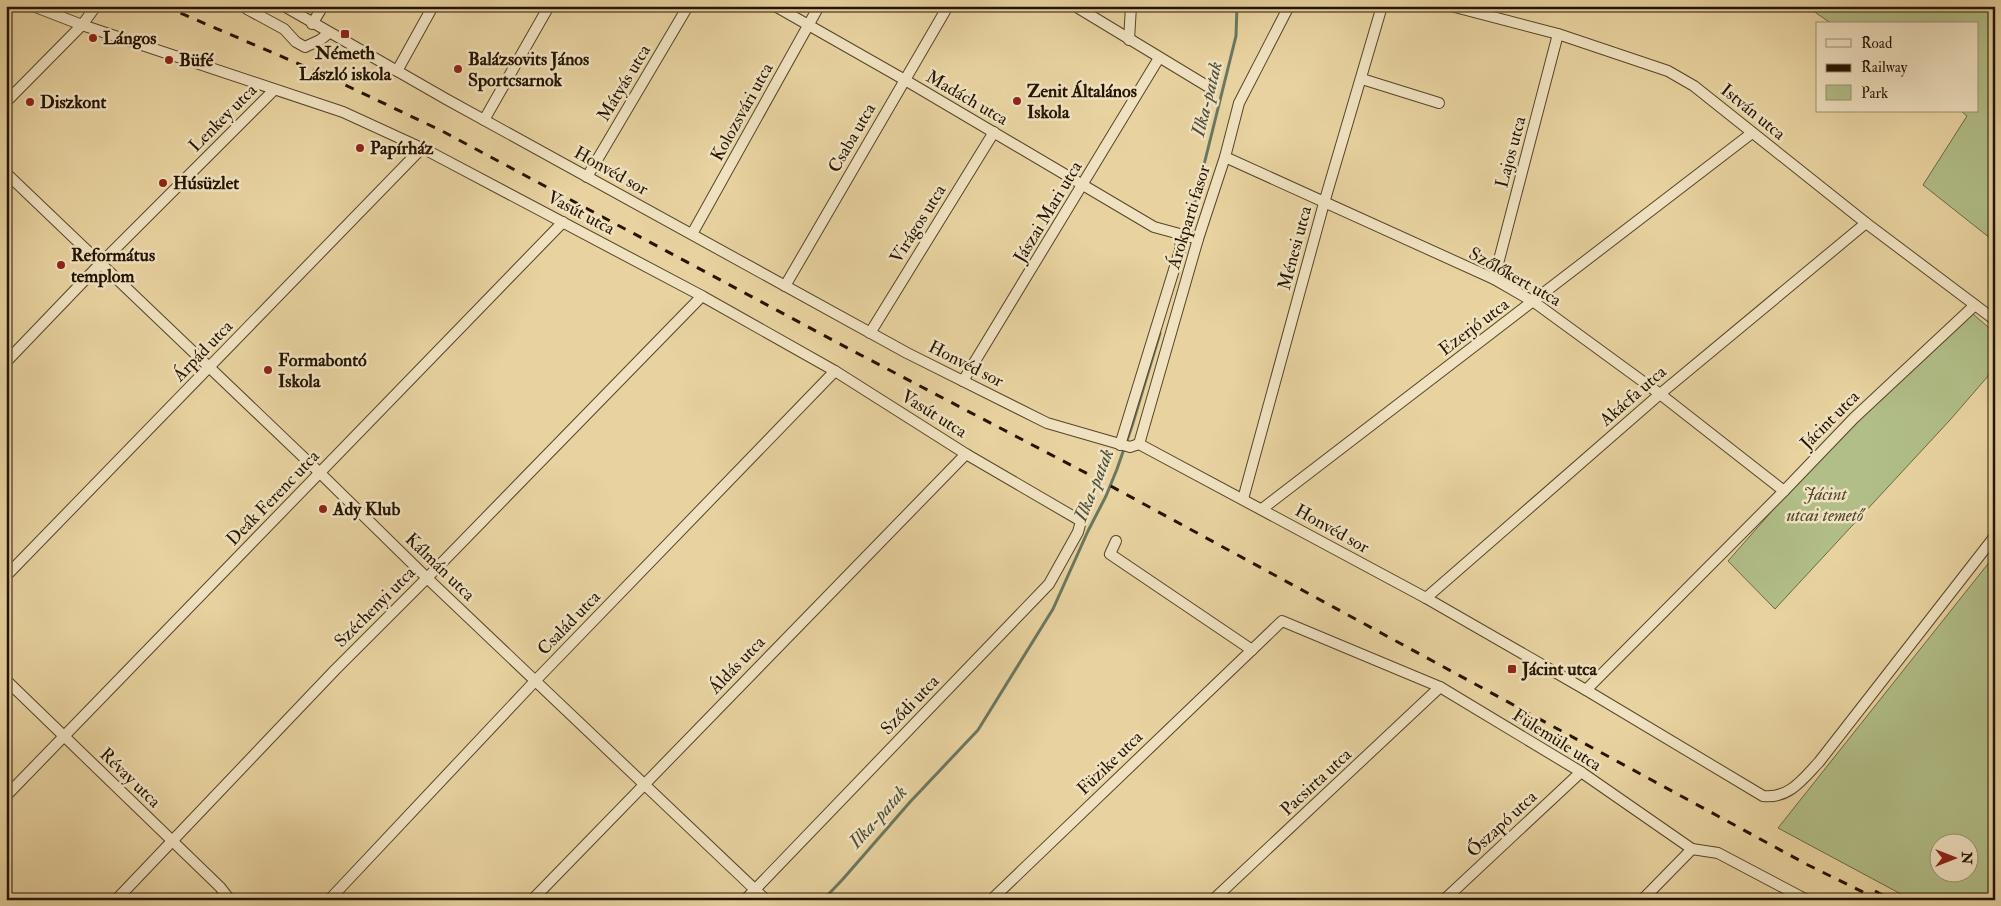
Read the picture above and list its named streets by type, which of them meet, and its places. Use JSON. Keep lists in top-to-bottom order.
{
  "streets": {
    "street": [
      "Mátyás utca",
      "Madách utca",
      "Kolozsvári utca",
      "István utca",
      "Lenkey utca",
      "Csaba utca",
      "Lajos utca",
      "Honvéd sor",
      "Jászai Mari utca",
      "Vasút utca",
      "Árokparti fasor",
      "Virágos utca",
      "Ménesi utca",
      "Szőlőkert utca",
      "Ezerjó utca",
      "Árpád utca",
      "Akácfa utca",
      "Jácint utca",
      "Deák Ferenc utca",
      "Kálmán utca",
      "Széchenyi utca",
      "Család utca",
      "Áldás utca",
      "Sződi utca",
      "Fülemüle utca",
      "Füzike utca",
      "Révay utca",
      "Pacsirta utca",
      "Őszapó utca"
    ]
  },
  "crossings": [
    ["Mátyás utca", "Honvéd sor"],
    ["Madách utca", "Kolozsvári utca"],
    ["Madách utca", "Csaba utca"],
    ["Madách utca", "Jászai Mari utca"],
    ["Madách utca", "Árokparti fasor"],
    ["Madách utca", "Virágos utca"],
    ["Kolozsvári utca", "Honvéd sor"],
    ["István utca", "Lajos utca"],
    ["István utca", "Ezerjó utca"],
    ["István utca", "Akácfa utca"],
    ["István utca", "Jácint utca"],
    ["Lenkey utca", "Vasút utca"],
    ["Lenkey utca", "Kálmán utca"],
    ["Csaba utca", "Honvéd sor"],
    ["Lajos utca", "Szőlőkert utca"],
    ["Honvéd sor", "Jászai Mari utca"],
    ["Honvéd sor", "Árokparti fasor"],
    ["Honvéd sor", "Virágos utca"],
    ["Honvéd sor", "Ménesi utca"],
    ["Honvéd sor", "Ezerjó utca"],
    ["Honvéd sor", "Akácfa utca"],
    ["Honvéd sor", "Jácint utca"],
    ["Vasút utca", "Árpád utca"],
    ["Vasút utca", "Deák Ferenc utca"],
    ["Vasút utca", "Széchenyi utca"],
    ["Vasút utca", "Család utca"],
    ["Vasút utca", "Áldás utca"],
    ["Vasút utca", "Sződi utca"],
    ["Árokparti fasor", "Szőlőkert utca"],
    ["Ménesi utca", "Szőlőkert utca"],
    ["Szőlőkert utca", "Ezerjó utca"],
    ["Szőlőkert utca", "Akácfa utca"],
    ["Szőlőkert utca", "Jácint utca"],
    ["Árpád utca", "Kálmán utca"],
    ["Deák Ferenc utca", "Kálmán utca"],
    ["Deák Ferenc utca", "Révay utca"],
    ["Kálmán utca", "Széchenyi utca"],
    ["Kálmán utca", "Család utca"],
    ["Kálmán utca", "Áldás utca"],
    ["Kálmán utca", "Sződi utca"],
    ["Széchenyi utca", "Révay utca"],
    ["Fülemüle utca", "Füzike utca"],
    ["Fülemüle utca", "Pacsirta utca"],
    ["Fülemüle utca", "Őszapó utca"]
  ],
  "water": ["Ilka-patak"],
  "parks": ["Jácint utcai temető"],
  "places": {
    "transit": ["Németh László iskola", "Jácint utca"],
    "other": [
      "Lángos",
      "Büfé",
      "Balázsovits János Sportcsarnok",
      "Zenit Általános Iskola",
      "Diszkont",
      "Papírház",
      "Húsüzlet",
      "Református templom",
      "Formabontó Iskola",
      "Ady Klub"
    ]
  },
  "legend": ["Road", "Railway", "Park"],
  "north": "right"
}
